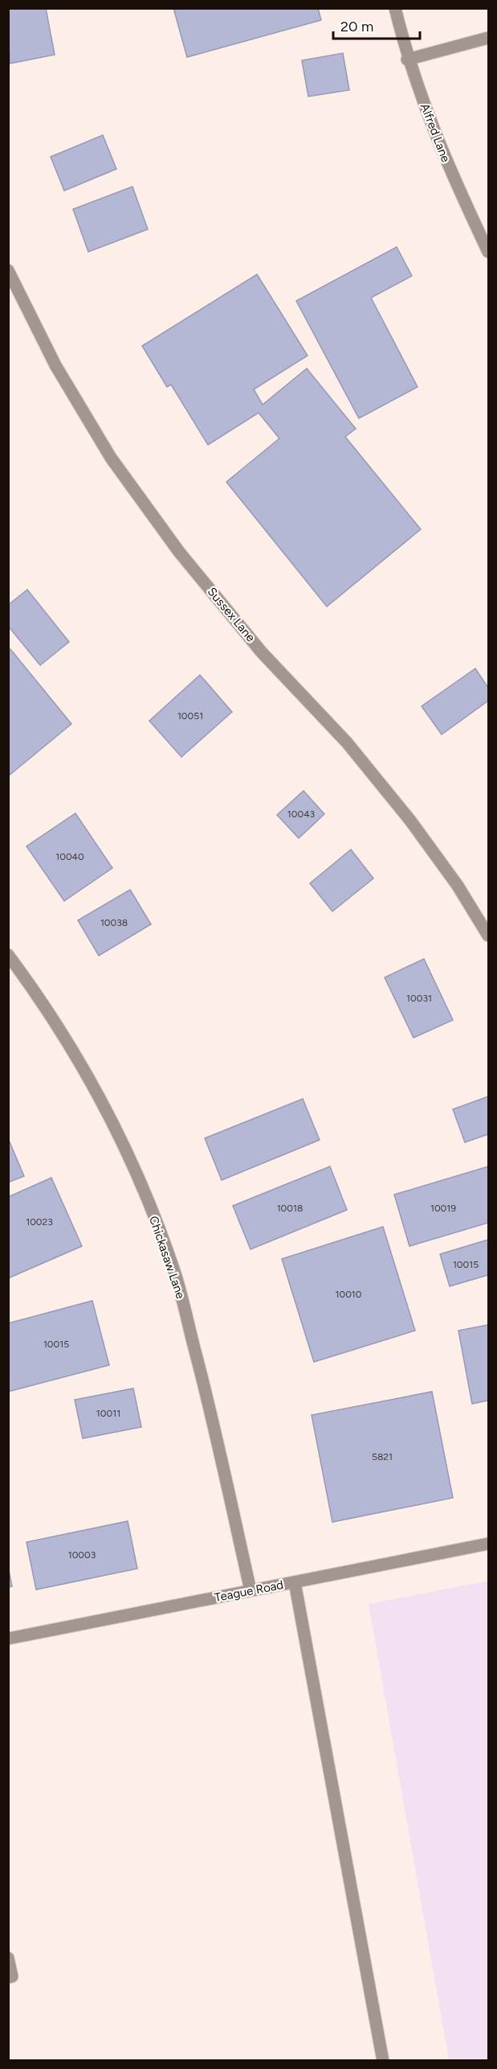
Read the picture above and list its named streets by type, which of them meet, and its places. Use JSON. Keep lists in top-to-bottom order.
{
  "streets": {
    "street": [
      "Alfred Lane",
      "Sussex Lane",
      "Chickasaw Lane",
      "Teague Road"
    ]
  },
  "crossings": [
    ["Chickasaw Lane", "Teague Road"]
  ],
  "house_numbers": [
    "10051",
    "10043",
    "10040",
    "10038",
    "10031",
    "10018",
    "10019",
    "10023",
    "10015",
    "10010",
    "10015",
    "10011",
    "5821",
    "10003"
  ],
  "scale_bar": "20 m"
}
